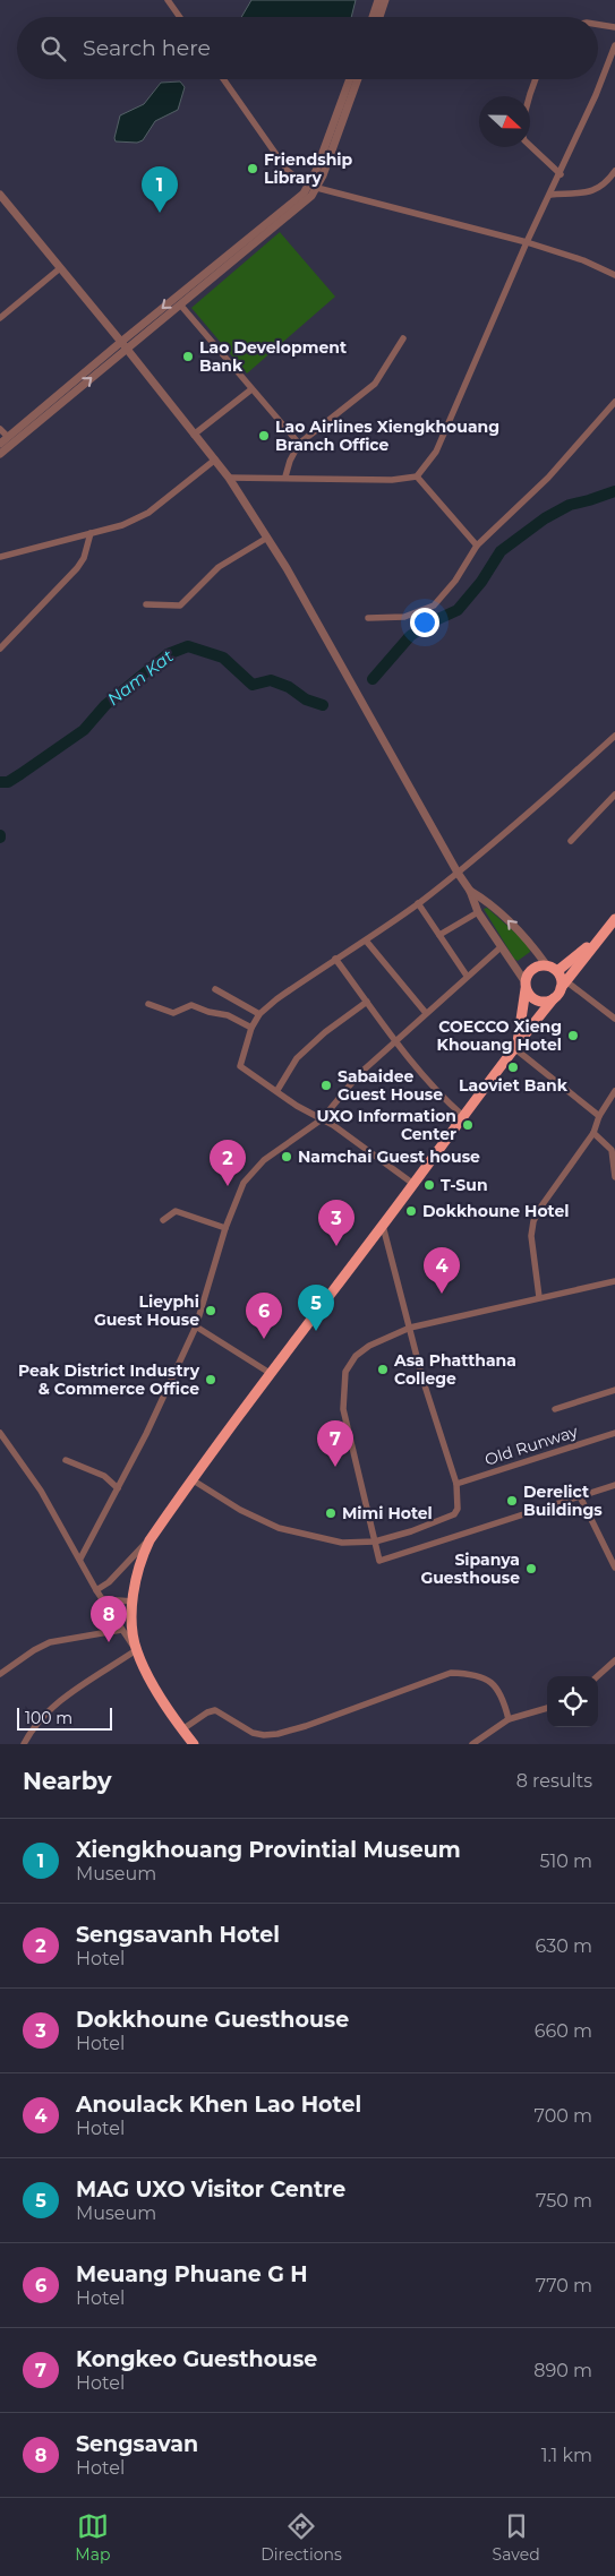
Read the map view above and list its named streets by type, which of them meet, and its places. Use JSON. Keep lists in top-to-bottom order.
{
  "streets": {
    "street": ["Old Runway"]
  },
  "water": ["Nam Kat"],
  "places": [
    "Friendship Library",
    "Lao Development Bank",
    "Lao Airlines Xiengkhouang Branch Office",
    "COECCO Xieng Khouang Hotel",
    "Laoviet Bank",
    "Sabaidee Guest House",
    "UXO Information Center",
    "Namchai Guest house",
    "T-Sun",
    "Dokkhoune Hotel",
    "Lieyphi Guest House",
    "Asa Phatthana College",
    "Peak District Industry & Commerce Office",
    "Derelict Buildings",
    "Mimi Hotel",
    "Sipanya Guesthouse"
  ],
  "scale_bar": "100 m",
  "north": "right",
  "page": {
    "search": "Search here",
    "pins": [
      "1",
      "2",
      "3",
      "4",
      "5",
      "6",
      "7",
      "8"
    ],
    "scale": "100 m",
    "heading": ["Nearby", "8 results"],
    "list": [
      {
        "mark": "1",
        "name": "Xiengkhouang Provintial Museum",
        "note": "Museum",
        "value": "510 m"
      },
      {
        "mark": "2",
        "name": "Sengsavanh Hotel",
        "note": "Hotel",
        "value": "630 m"
      },
      {
        "mark": "3",
        "name": "Dokkhoune Guesthouse",
        "note": "Hotel",
        "value": "660 m"
      },
      {
        "mark": "4",
        "name": "Anoulack Khen Lao Hotel",
        "note": "Hotel",
        "value": "700 m"
      },
      {
        "mark": "5",
        "name": "MAG UXO Visitor Centre",
        "note": "Museum",
        "value": "750 m"
      },
      {
        "mark": "6",
        "name": "Meuang Phuane G H",
        "note": "Hotel",
        "value": "770 m"
      },
      {
        "mark": "7",
        "name": "Kongkeo Guesthouse",
        "note": "Hotel",
        "value": "890 m"
      },
      {
        "mark": "8",
        "name": "Sengsavan",
        "note": "Hotel",
        "value": "1.1 km"
      }
    ],
    "nav": ["Map", "Directions", "Saved"]
  }
}
